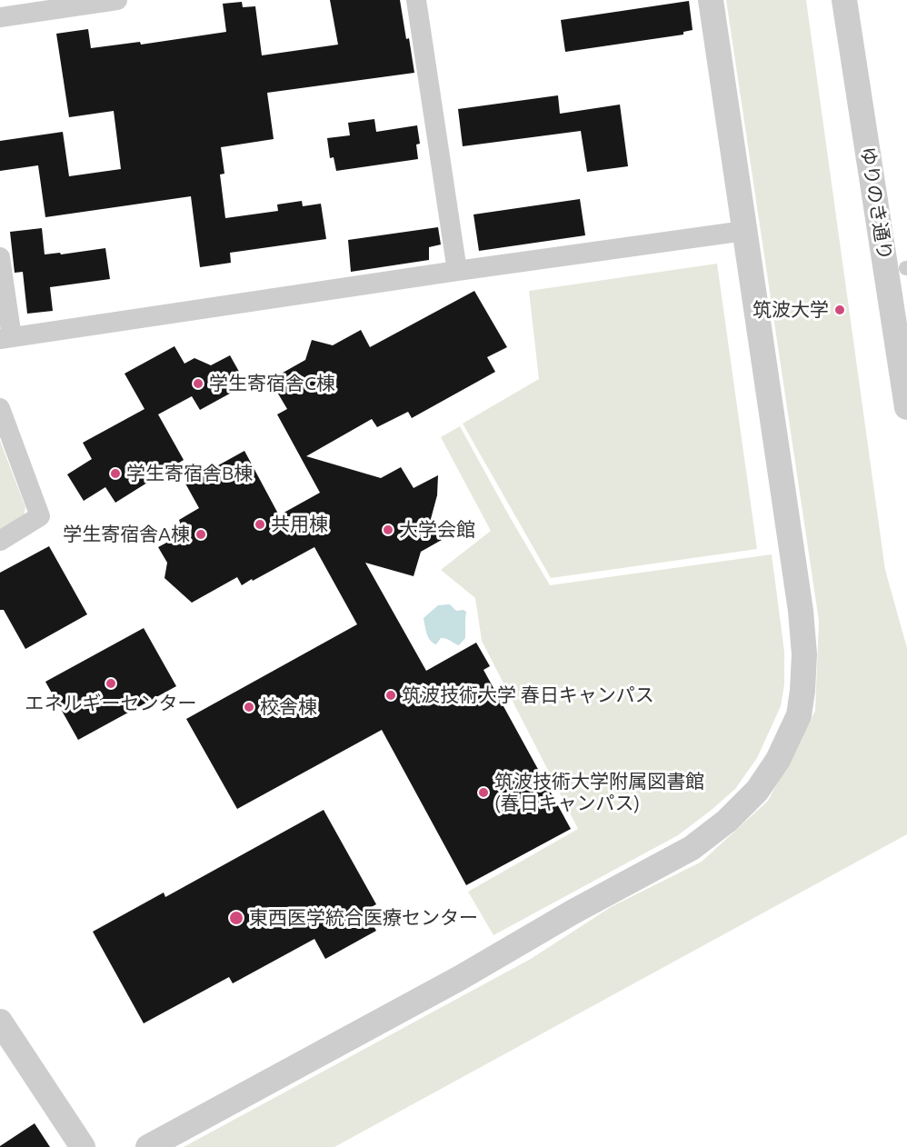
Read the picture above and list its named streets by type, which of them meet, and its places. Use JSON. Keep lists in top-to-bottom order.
{
  "streets": {
    "street": ["ゆりのき通り"]
  },
  "places": [
    "筑波大学",
    "学生寄宿舎C棟",
    "学生寄宿舎B棟",
    "共用棟",
    "大学会館",
    "学生寄宿舎A棟",
    "エネルギーセンター",
    "筑波技術大学 春日キャンパス",
    "校舎棟",
    "筑波技術大学附属図書館 (春日キャンパス)",
    "東西医学統合医療センター"
  ]
}
